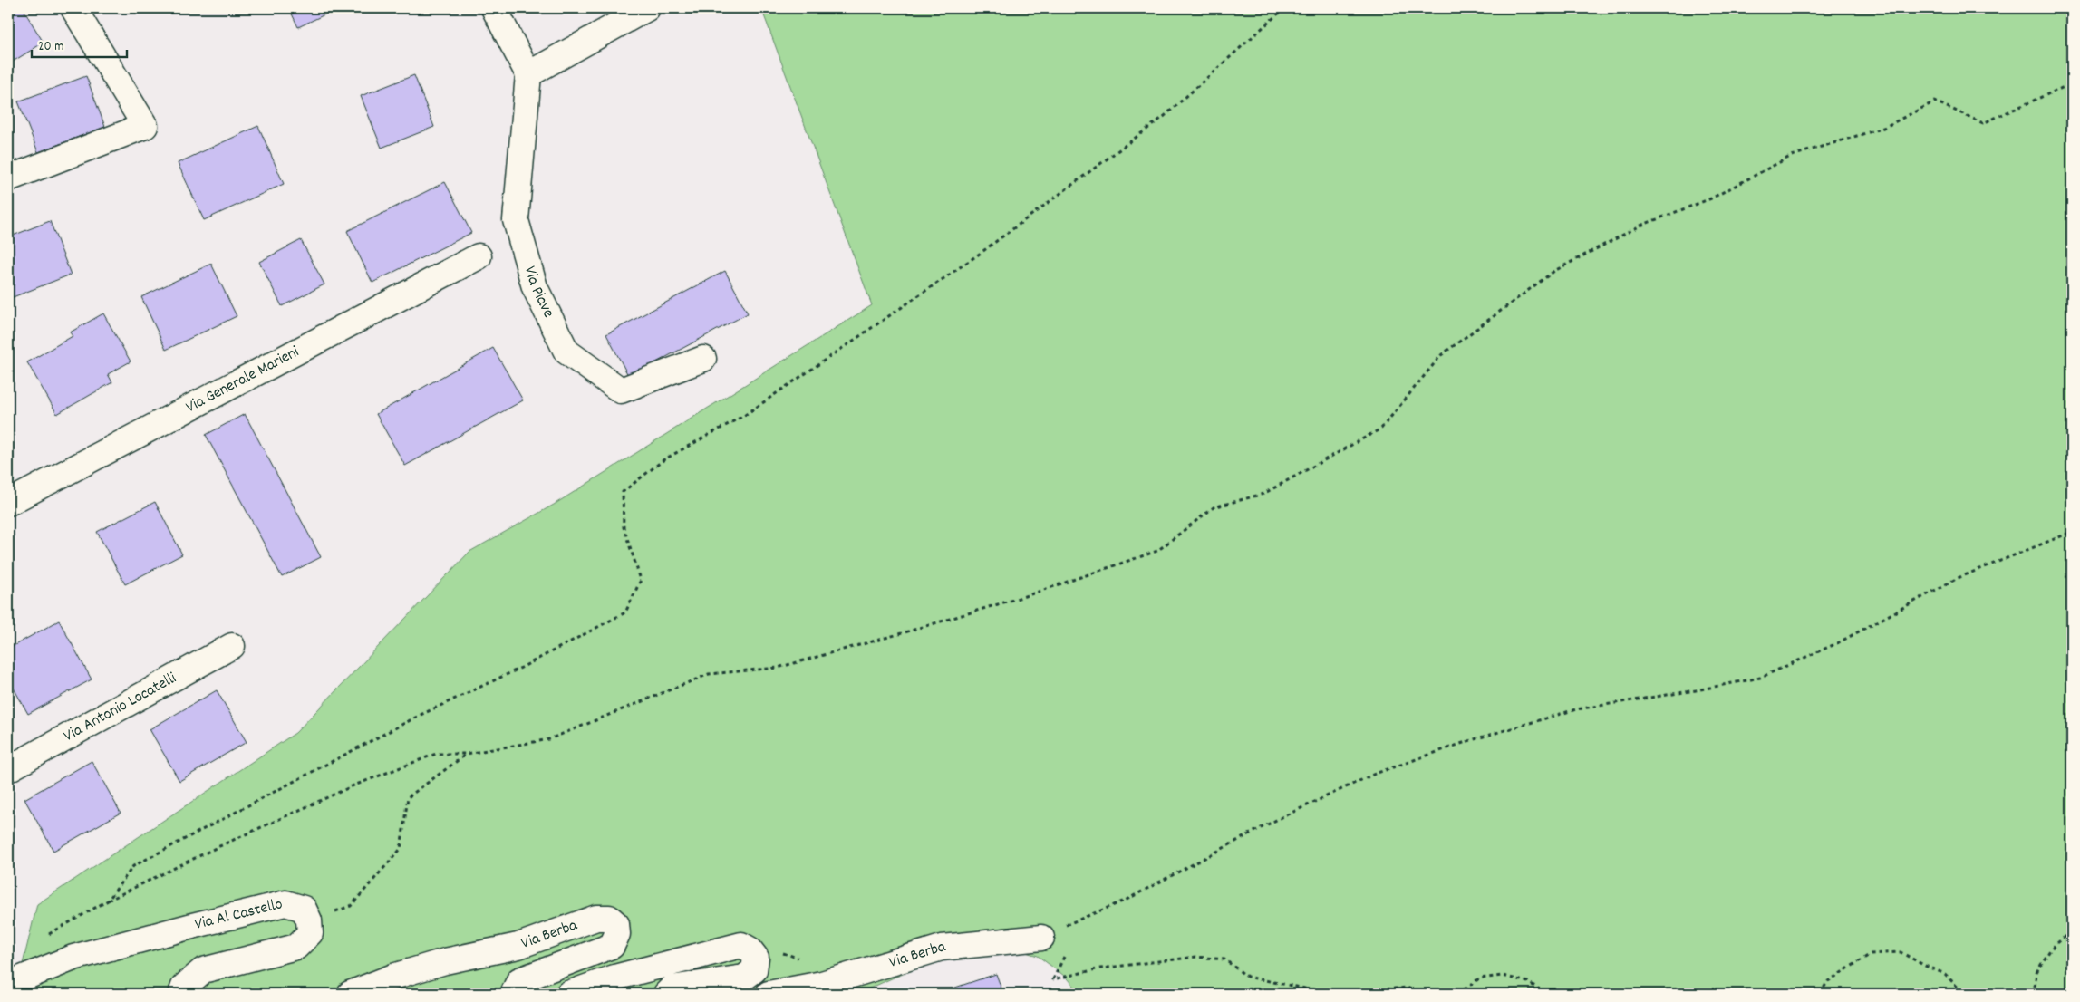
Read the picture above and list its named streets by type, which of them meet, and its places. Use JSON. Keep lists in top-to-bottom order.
{
  "streets": {
    "street": [
      "Via Piave",
      "Via Generale Marieni",
      "Via Antonio Locatelli",
      "Via Al Castello",
      "Via Berba"
    ]
  },
  "scale_bar": "20 m"
}
